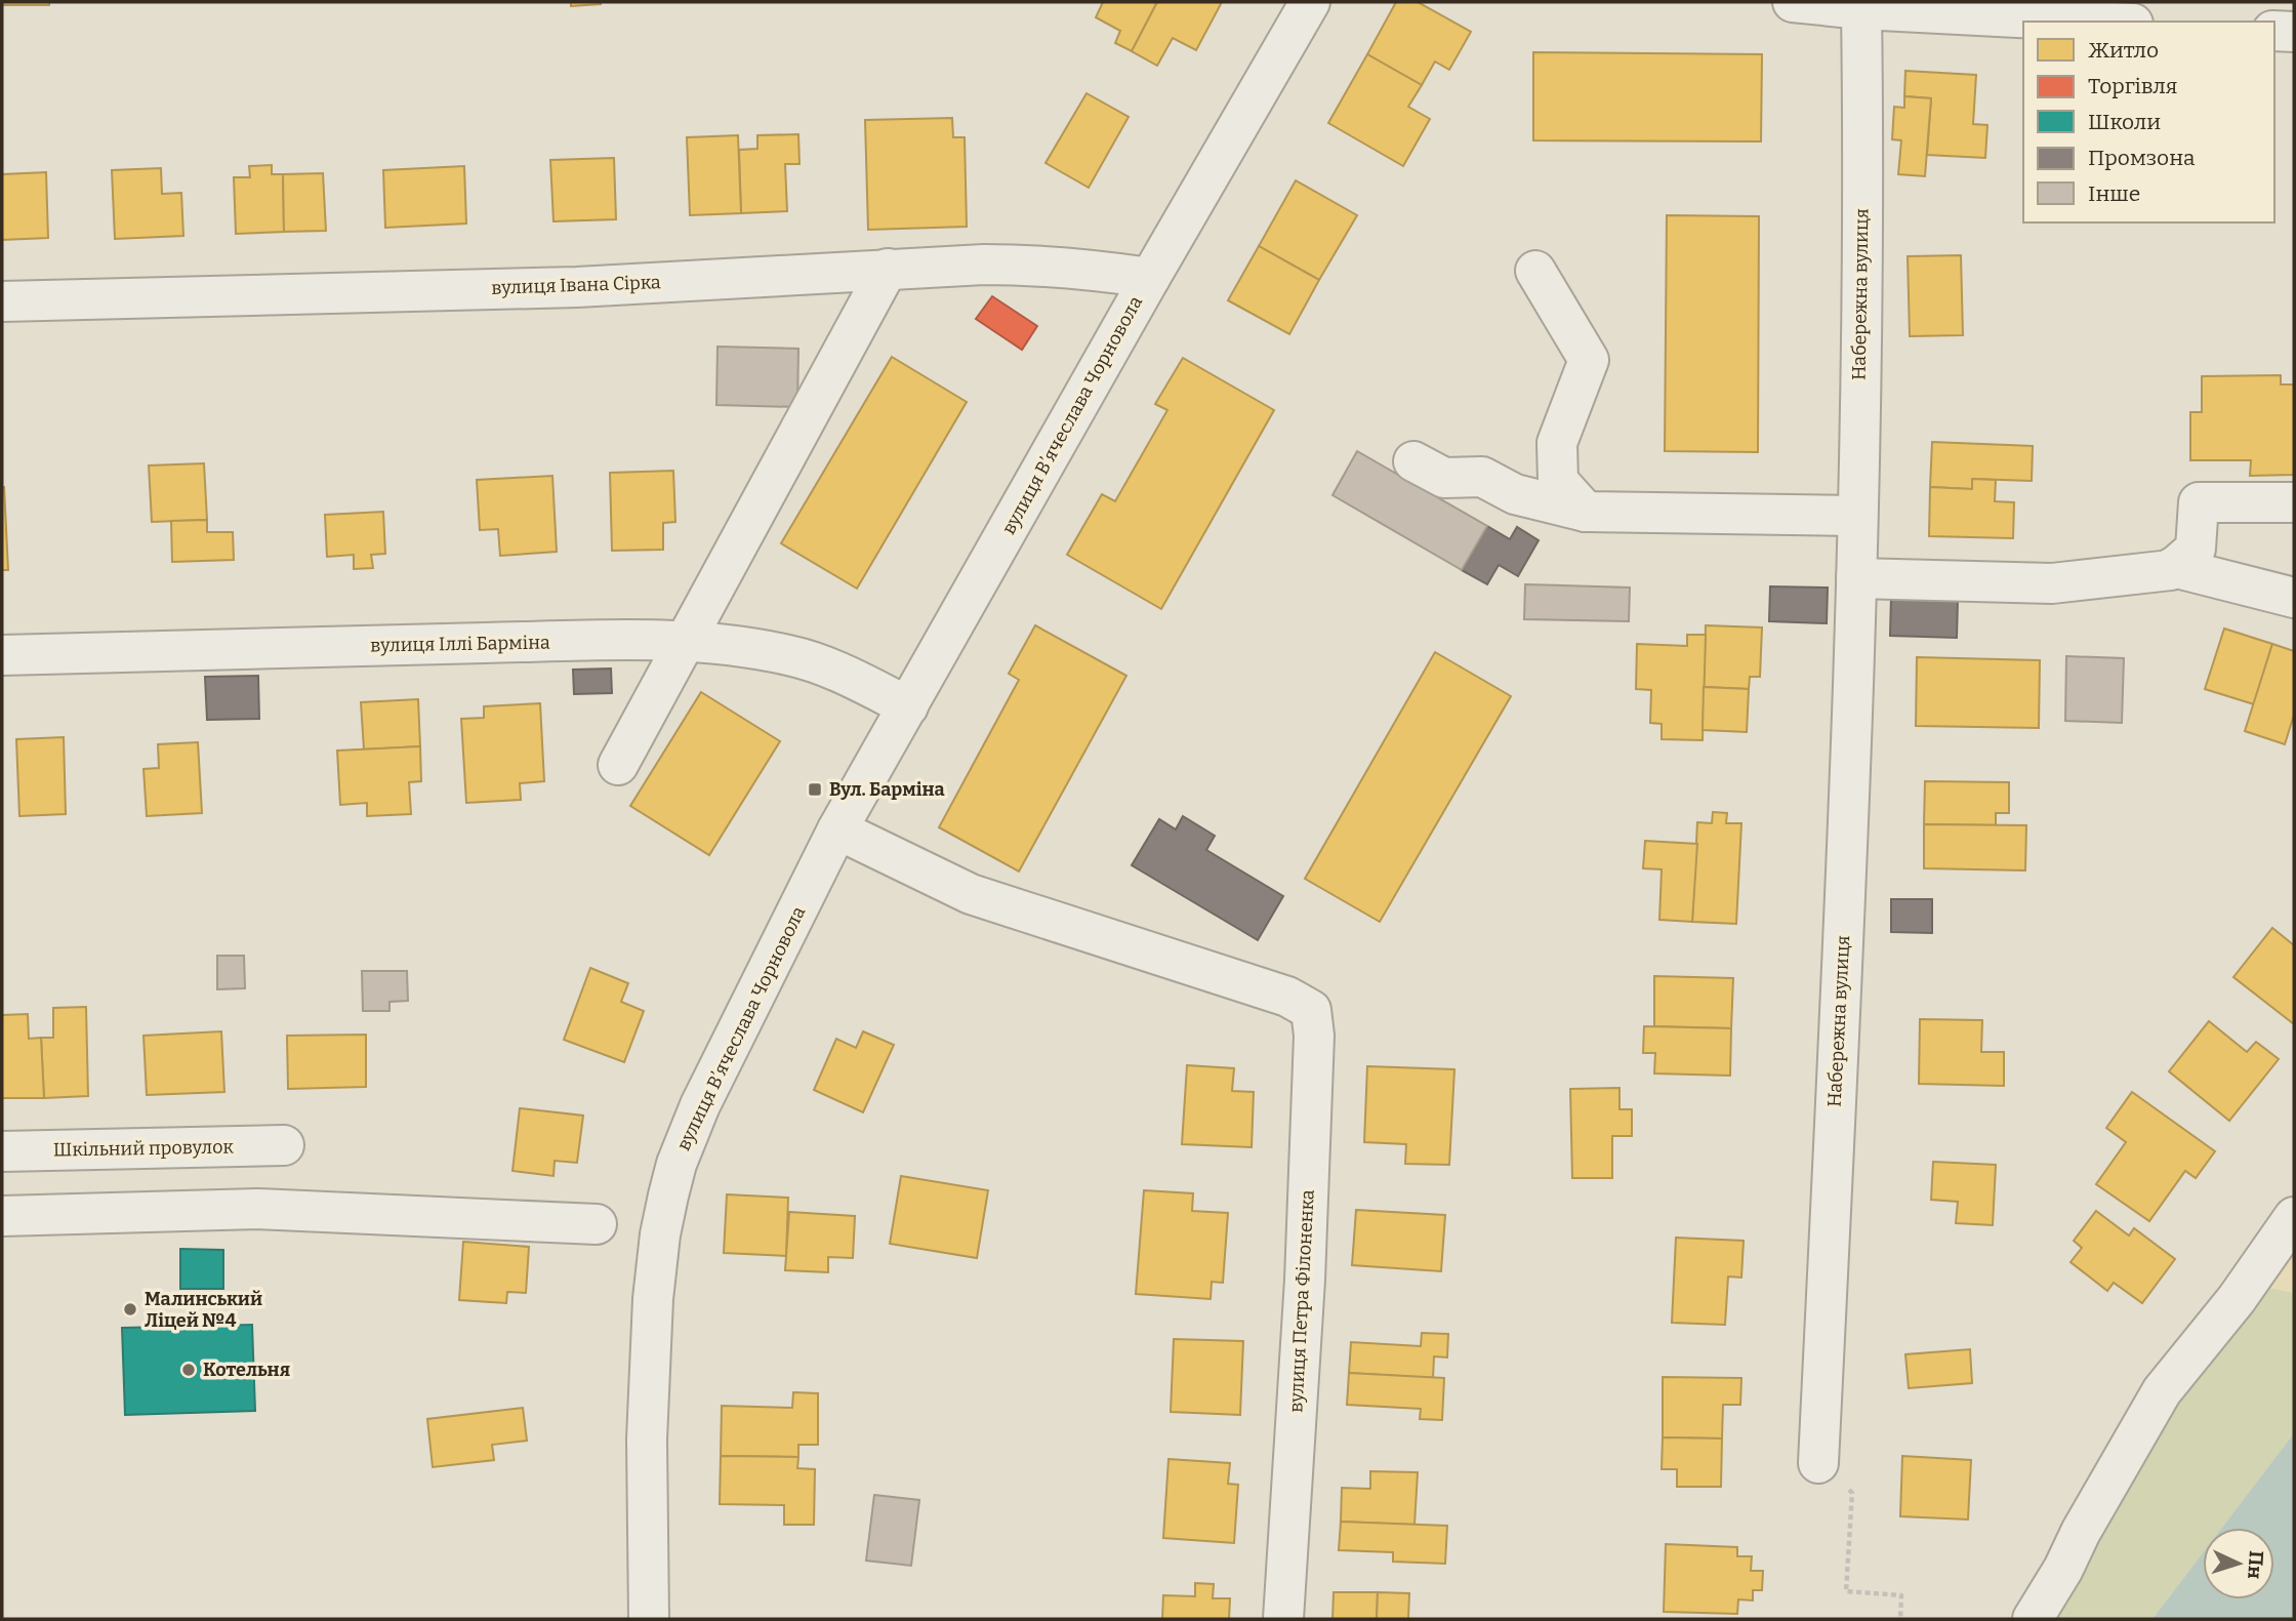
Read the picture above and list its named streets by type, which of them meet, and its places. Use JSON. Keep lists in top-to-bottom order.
{
  "streets": {
    "street": [
      "вулиця Івана Сірка",
      "Набережна вулиця",
      "вулиця Вʼячеслава Чорновола",
      "вулиця Іллі Барміна",
      "Шкільний провулок",
      "вулиця Петра Філоненка"
    ]
  },
  "crossings": [
    ["вулиця Івана Сірка", "вулиця Вʼячеслава Чорновола"],
    ["вулиця Вʼячеслава Чорновола", "вулиця Іллі Барміна"],
    ["вулиця Вʼячеслава Чорновола", "вулиця Петра Філоненка"]
  ],
  "places": {
    "transit": ["Вул. Барміна"],
    "other": ["Малинський Ліцей №4", "Котельня"]
  },
  "legend": [
    "Житло",
    "Торгівля",
    "Школи",
    "Промзона",
    "Інше"
  ],
  "north": "right"
}
